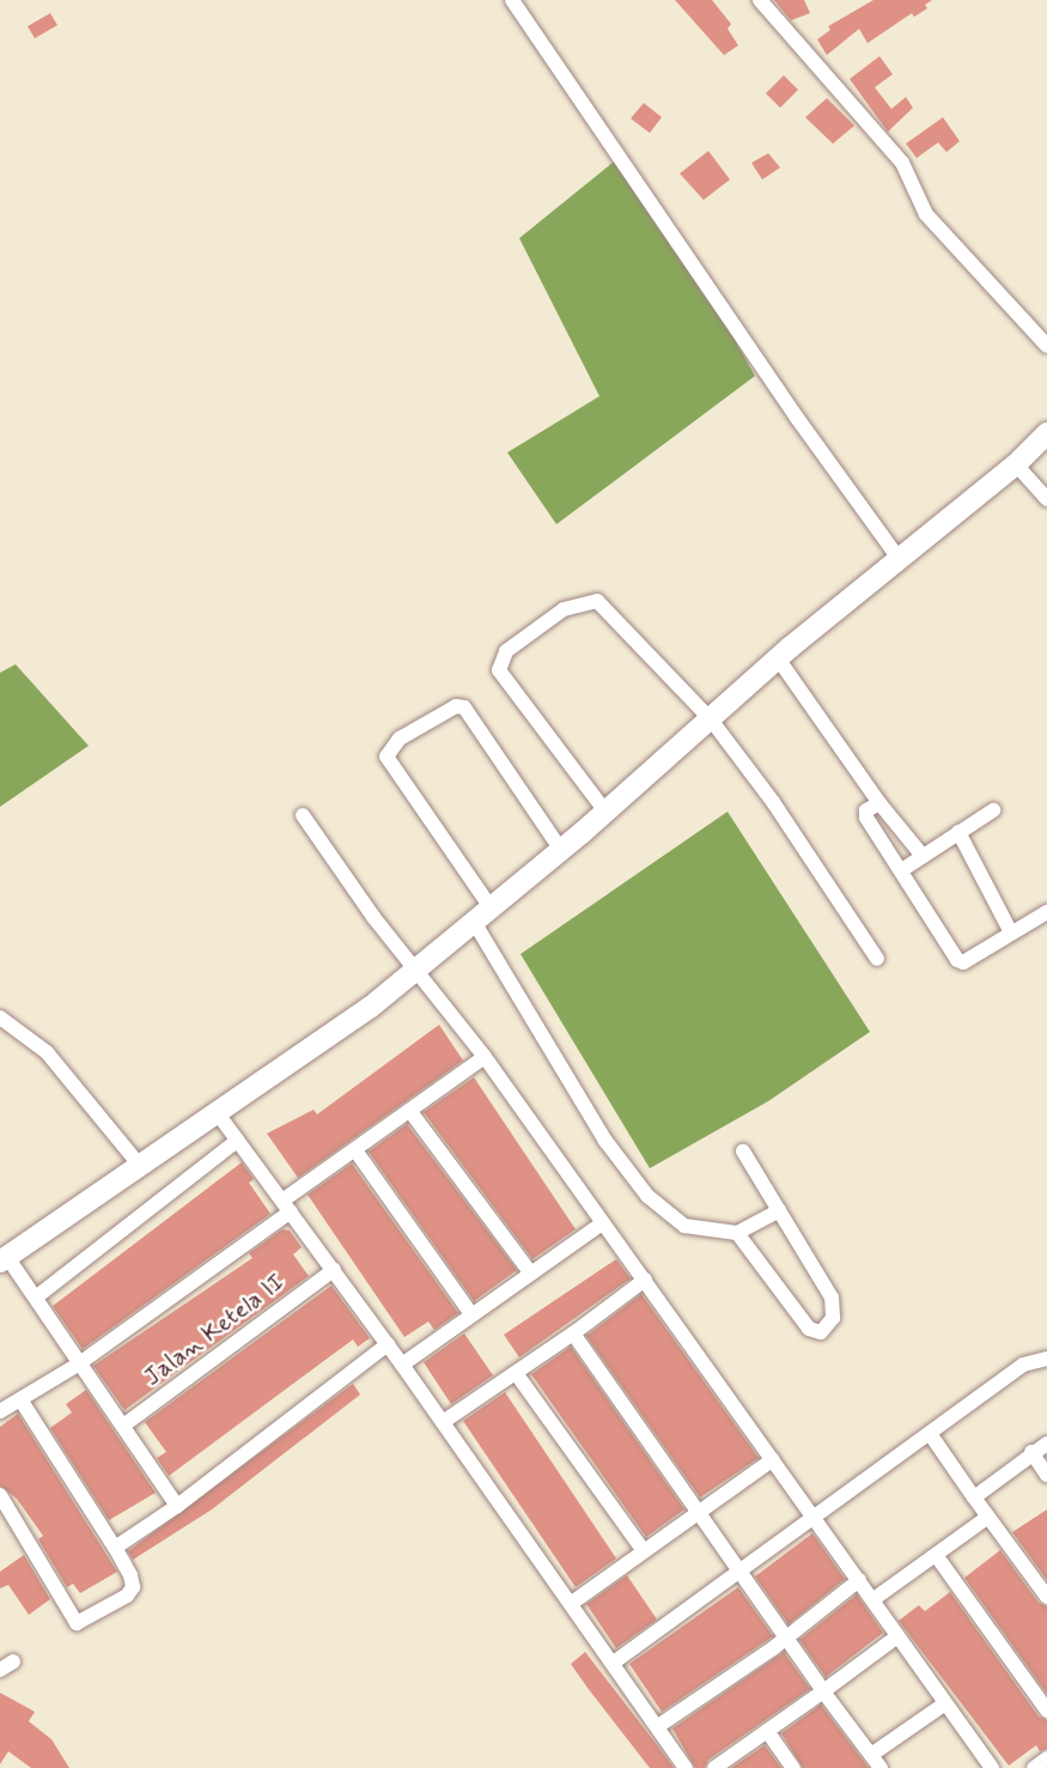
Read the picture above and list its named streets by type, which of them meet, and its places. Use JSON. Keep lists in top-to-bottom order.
{
  "streets": {
    "street": ["Jalan Ketela II"]
  }
}
